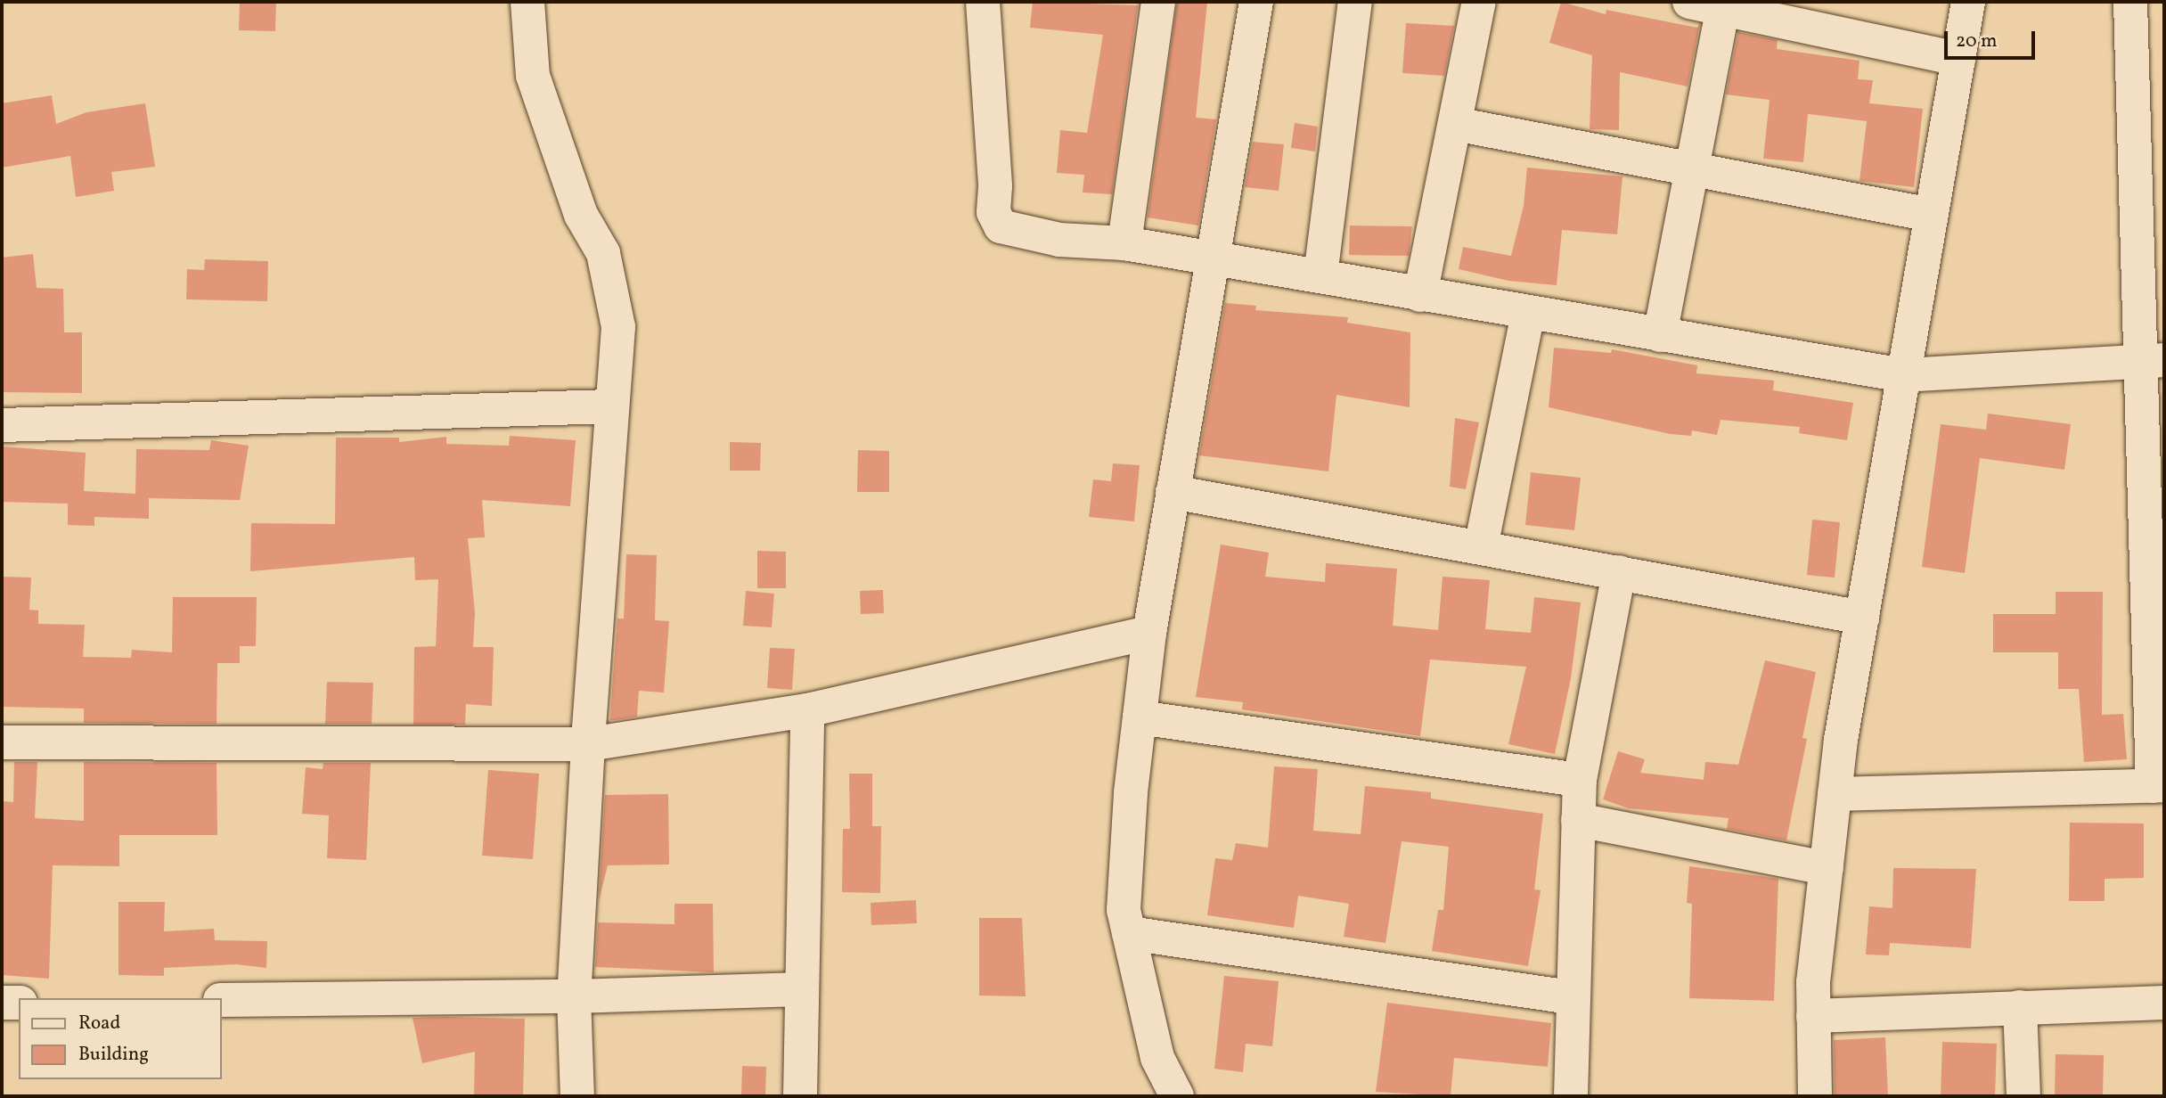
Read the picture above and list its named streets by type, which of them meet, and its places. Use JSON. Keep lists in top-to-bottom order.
{
  "legend": ["Road", "Building"],
  "scale_bar": "20 m"
}
